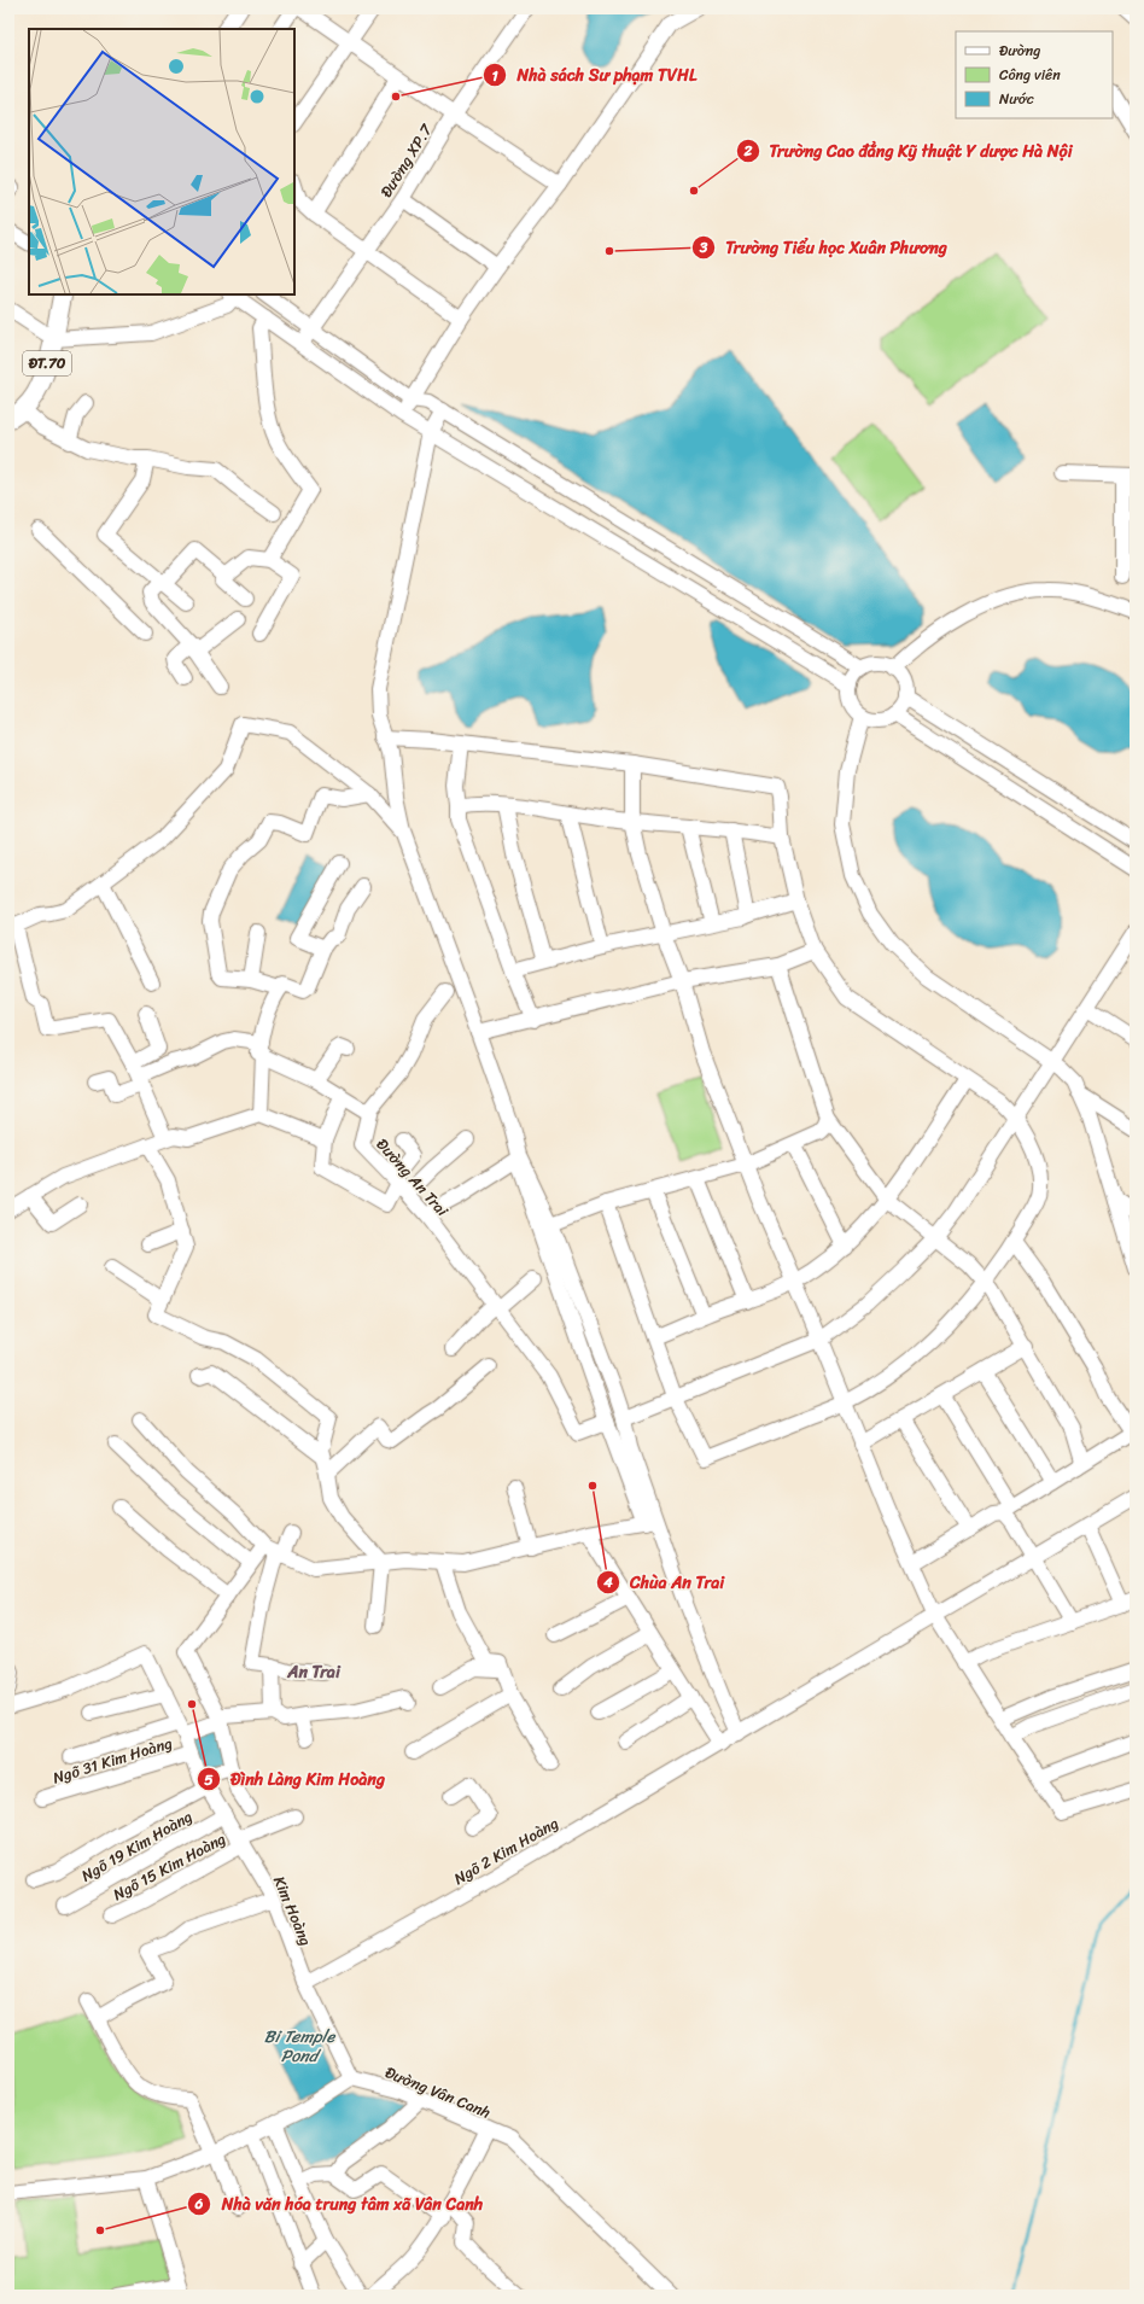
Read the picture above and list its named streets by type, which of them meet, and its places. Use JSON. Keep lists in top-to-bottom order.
{
  "streets": {
    "main road": ["ĐT.70"],
    "street": [
      "Đường XP.7",
      "Đường An Trai",
      "Ngõ 31 Kim Hoàng",
      "Ngõ 19 Kim Hoàng",
      "Ngõ 2 Kim Hoàng",
      "Ngõ 15 Kim Hoàng",
      "Kim Hoàng",
      "Đường Vân Canh"
    ]
  },
  "crossings": [
    ["Ngõ 31 Kim Hoàng", "Kim Hoàng"],
    ["Ngõ 19 Kim Hoàng", "Kim Hoàng"],
    ["Ngõ 2 Kim Hoàng", "Kim Hoàng"],
    ["Ngõ 15 Kim Hoàng", "Kim Hoàng"],
    ["Kim Hoàng", "Đường Vân Canh"]
  ],
  "districts": ["An Trai"],
  "water": ["Bi Temple Pond"],
  "places": [
    "Nhà sách Sư phạm TVHL",
    "Trường Cao đẳng Kỹ thuật Y dược Hà Nội",
    "Trường Tiểu học Xuân Phương",
    "Chùa An Trai",
    "Đình Làng Kim Hoàng",
    "Nhà văn hóa trung tâm xã Vân Canh"
  ],
  "legend": ["Đường", "Công viên", "Nước"]
}
